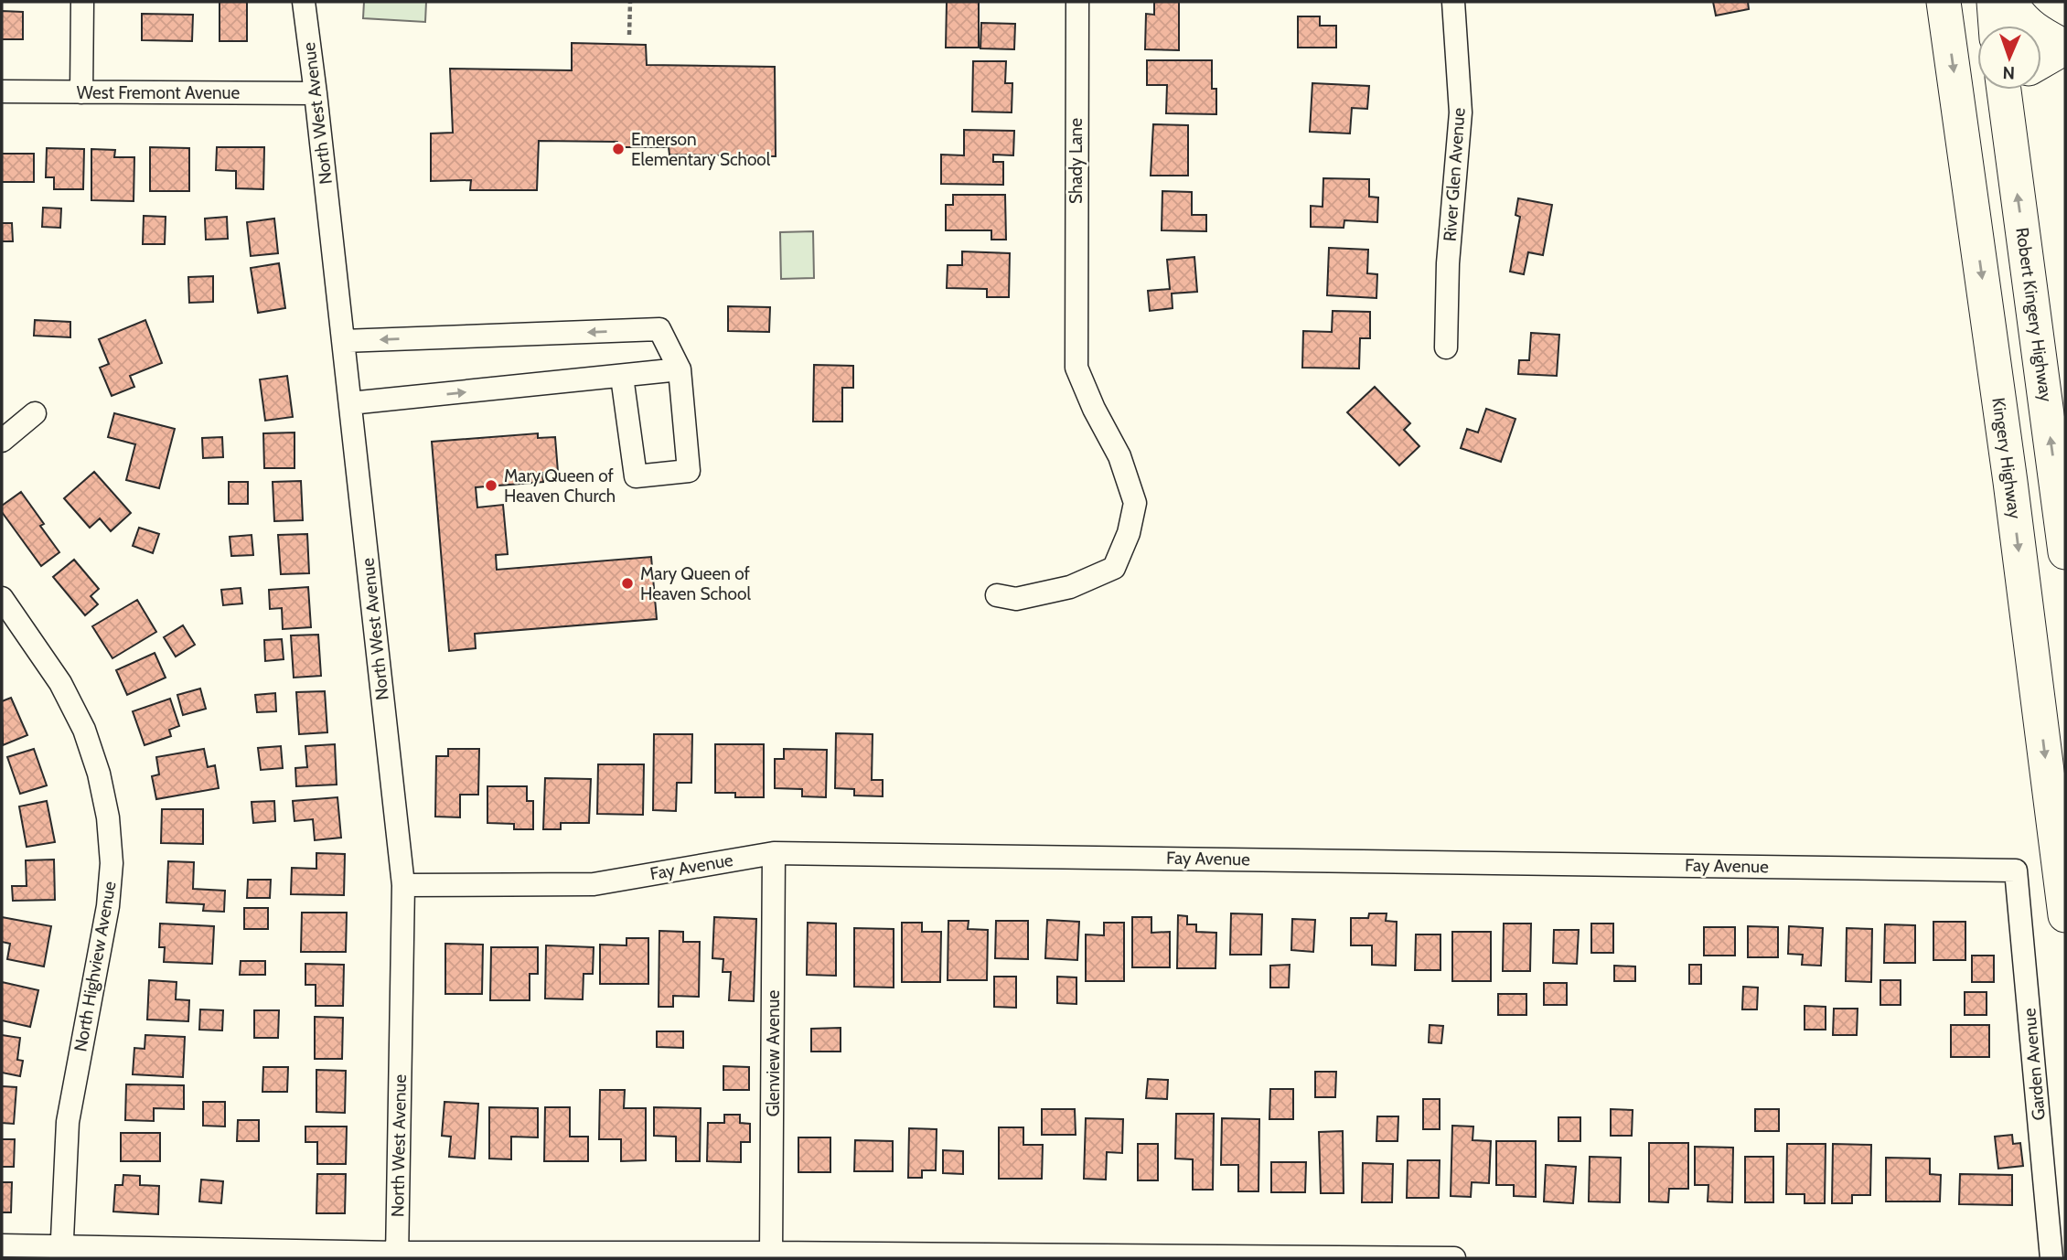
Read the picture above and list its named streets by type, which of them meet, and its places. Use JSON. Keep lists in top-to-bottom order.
{
  "streets": {
    "highway": ["Robert Kingery Highway", "Kingery Highway"],
    "street": [
      "West Fremont Avenue",
      "North West Avenue",
      "Shady Lane",
      "River Glen Avenue",
      "Fay Avenue",
      "North Highview Avenue",
      "Glenview Avenue",
      "Garden Avenue"
    ]
  },
  "crossings": [
    ["West Fremont Avenue", "North West Avenue"],
    ["North West Avenue", "Fay Avenue"],
    ["Fay Avenue", "Glenview Avenue"],
    ["Fay Avenue", "Garden Avenue"]
  ],
  "one_way": ["Robert Kingery Highway", "Kingery Highway"],
  "places": ["Emerson Elementary School", "Mary Queen of Heaven Church", "Mary Queen of Heaven School"],
  "north": "bottom"
}
